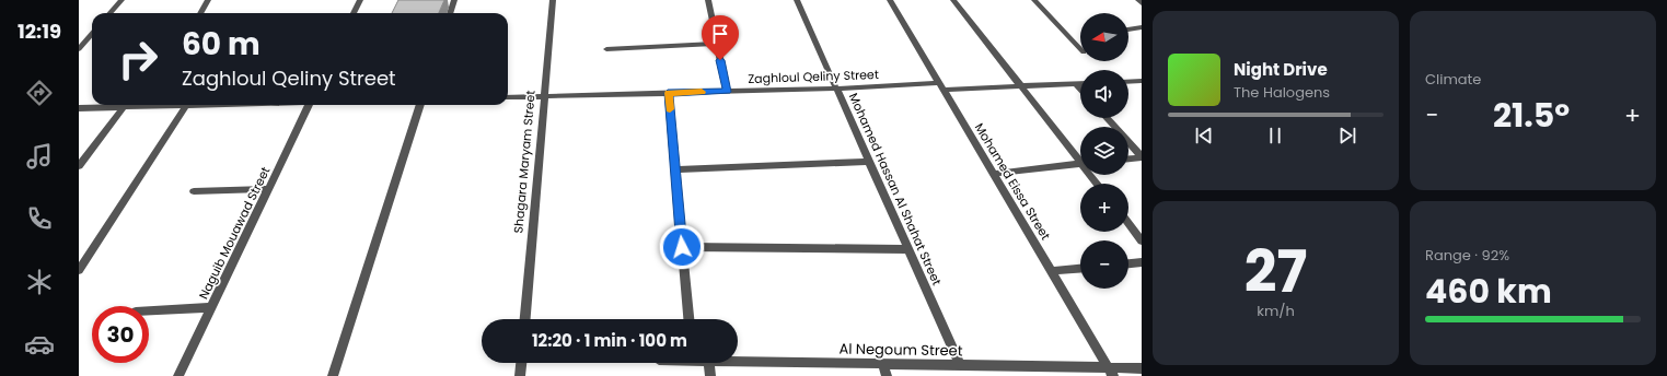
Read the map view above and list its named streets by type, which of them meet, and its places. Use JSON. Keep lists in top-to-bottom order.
{
  "streets": {
    "street": [
      "Zaghloul Qeliny Street",
      "Shagara Maryam Street",
      "Mohamed Eissa Street",
      "Mohamed Hassan Al Shahat Street",
      "Naguib Mouawad Street",
      "Al Negoum Street"
    ]
  },
  "crossings": [
    ["Zaghloul Qeliny Street", "Shagara Maryam Street"],
    ["Zaghloul Qeliny Street", "Mohamed Eissa Street"],
    ["Zaghloul Qeliny Street", "Mohamed Hassan Al Shahat Street"],
    ["Mohamed Eissa Street", "Al Negoum Street"],
    ["Mohamed Hassan Al Shahat Street", "Al Negoum Street"]
  ],
  "north": "left",
  "page": {
    "tabs": "12:19",
    "tile": [
      "Climate",
      ["27", "km/h"],
      ["Range · 92%", "460 km"]
    ],
    "map_buttons": ["+", "−"],
    "turn": ["60 m", "Zaghloul Qeliny Street"],
    "song": ["Night Drive", "The Halogens"],
    "heat": ["−", "21.5°", "+"],
    "limit": "30",
    "trip": "12:20 · 1 min · 100 m"
  }
}
